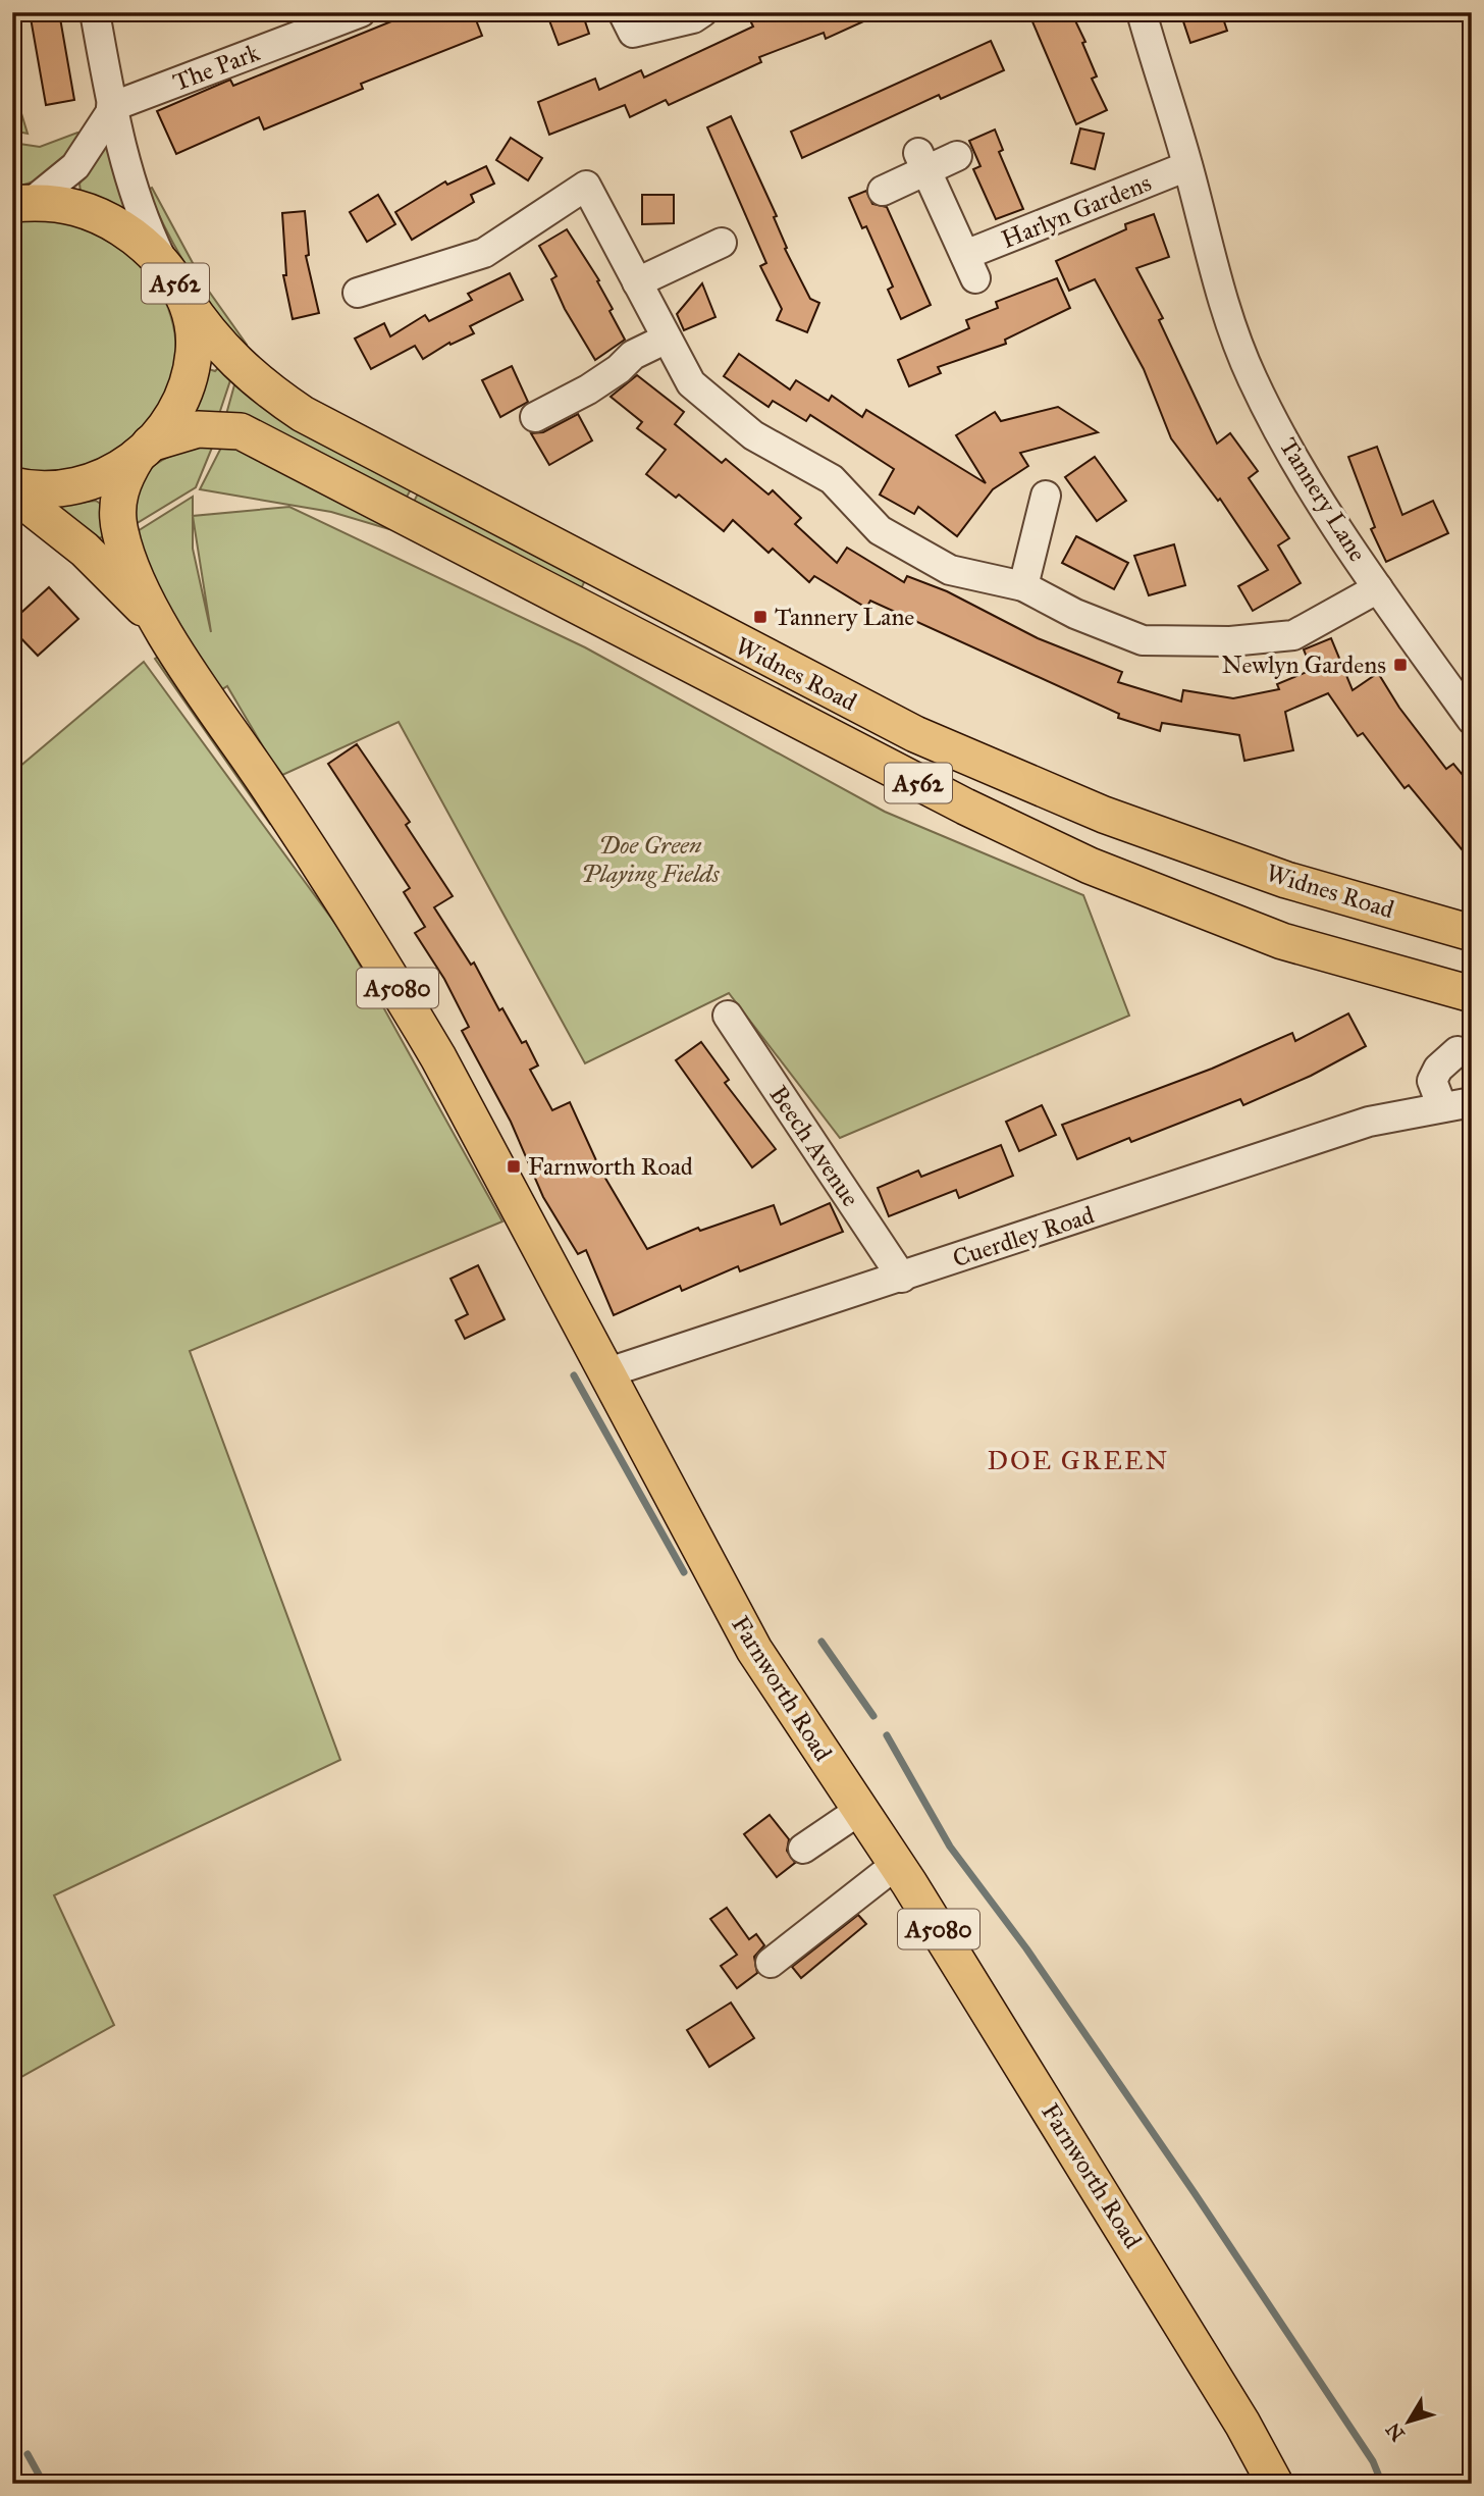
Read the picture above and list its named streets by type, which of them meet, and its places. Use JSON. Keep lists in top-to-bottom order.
{
  "streets": {
    "main road": [
      "A562",
      "Widnes Road",
      "A5080",
      "Farnworth Road"
    ],
    "street": [
      "The Park",
      "Harlyn Gardens",
      "Tannery Lane",
      "Beech Avenue",
      "Cuerdley Road"
    ]
  },
  "crossings": [
    ["Harlyn Gardens", "Tannery Lane"],
    ["A562", "Widnes Road"],
    ["A562", "Farnworth Road"],
    ["Widnes Road", "Farnworth Road"],
    ["Beech Avenue", "Cuerdley Road"],
    ["Cuerdley Road", "Farnworth Road"]
  ],
  "districts": ["DOE GREEN"],
  "parks": ["Doe Green Playing Fields"],
  "places": {
    "transit": ["Tannery Lane", "Newlyn Gardens", "Farnworth Road"]
  },
  "north": "bottom left"
}
